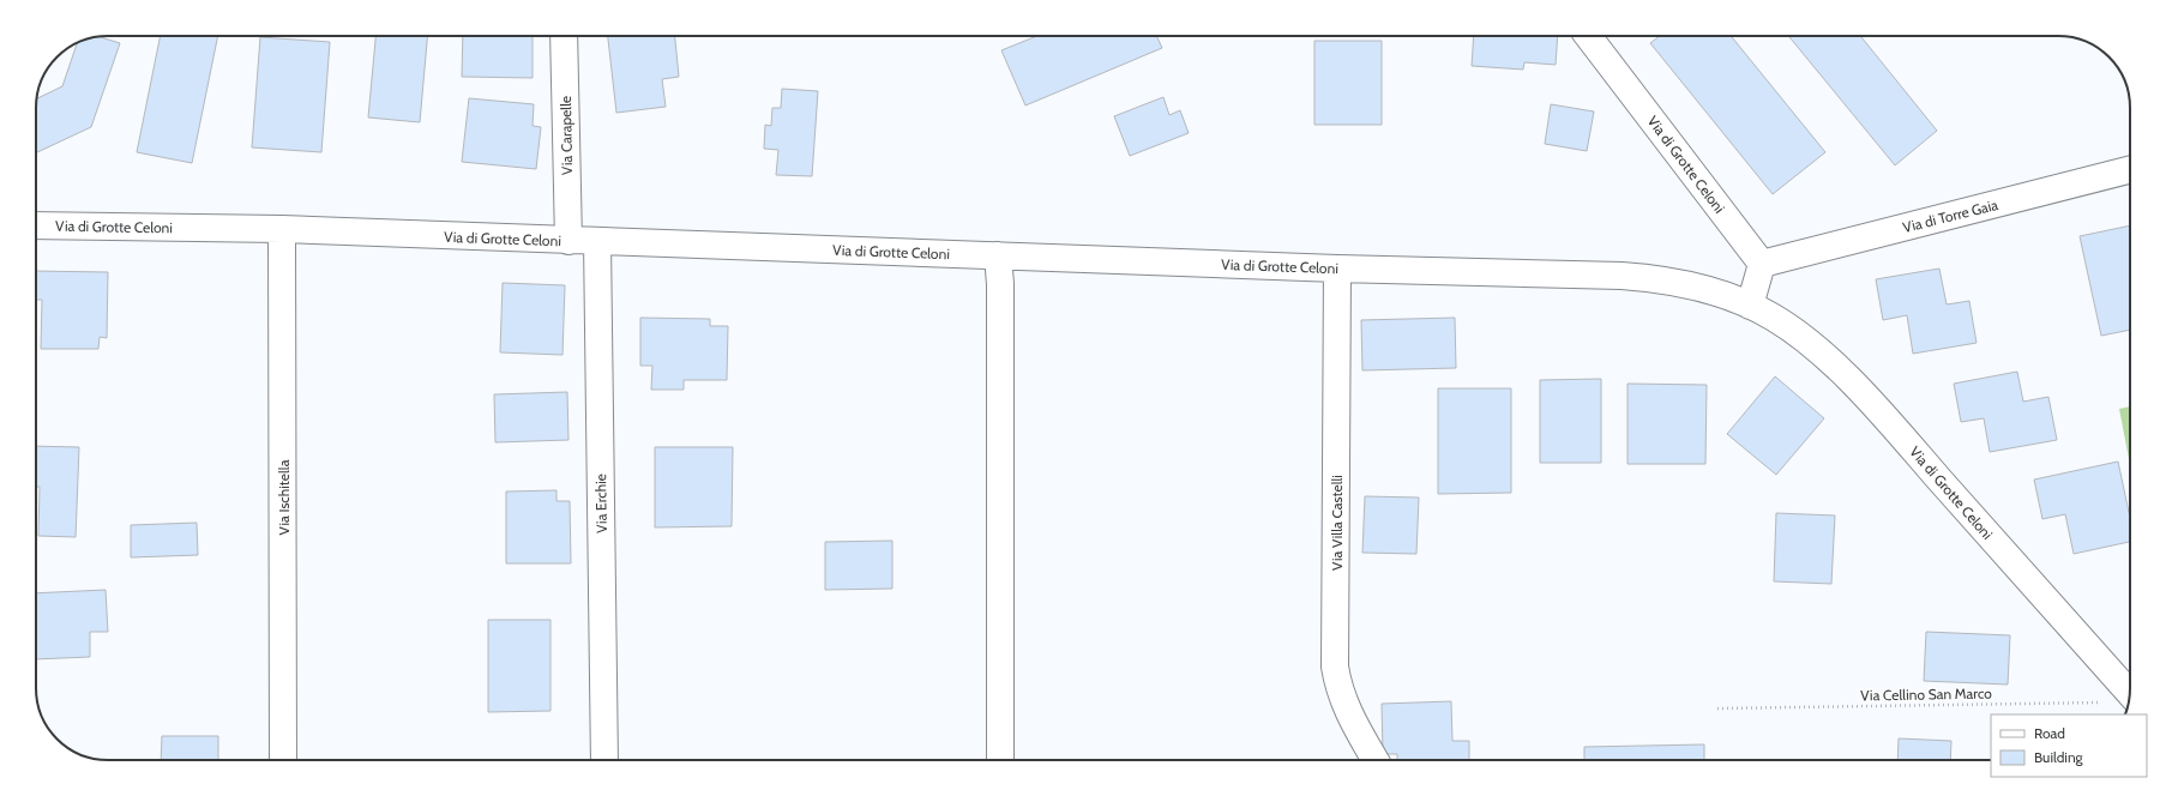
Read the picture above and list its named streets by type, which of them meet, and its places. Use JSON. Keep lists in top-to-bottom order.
{
  "streets": {
    "street": [
      "Via Carapelle",
      "Via di Grotte Celoni",
      "Via di Torre Gaia",
      "Via Ischitella",
      "Via Erchie",
      "Via Villa Castelli"
    ],
    "path": ["Via Cellino San Marco"]
  },
  "crossings": [
    ["Via Carapelle", "Via di Grotte Celoni"],
    ["Via di Grotte Celoni", "Via di Torre Gaia"],
    ["Via di Grotte Celoni", "Via Ischitella"],
    ["Via di Grotte Celoni", "Via Erchie"],
    ["Via di Grotte Celoni", "Via Villa Castelli"]
  ],
  "legend": ["Road", "Building"]
}
